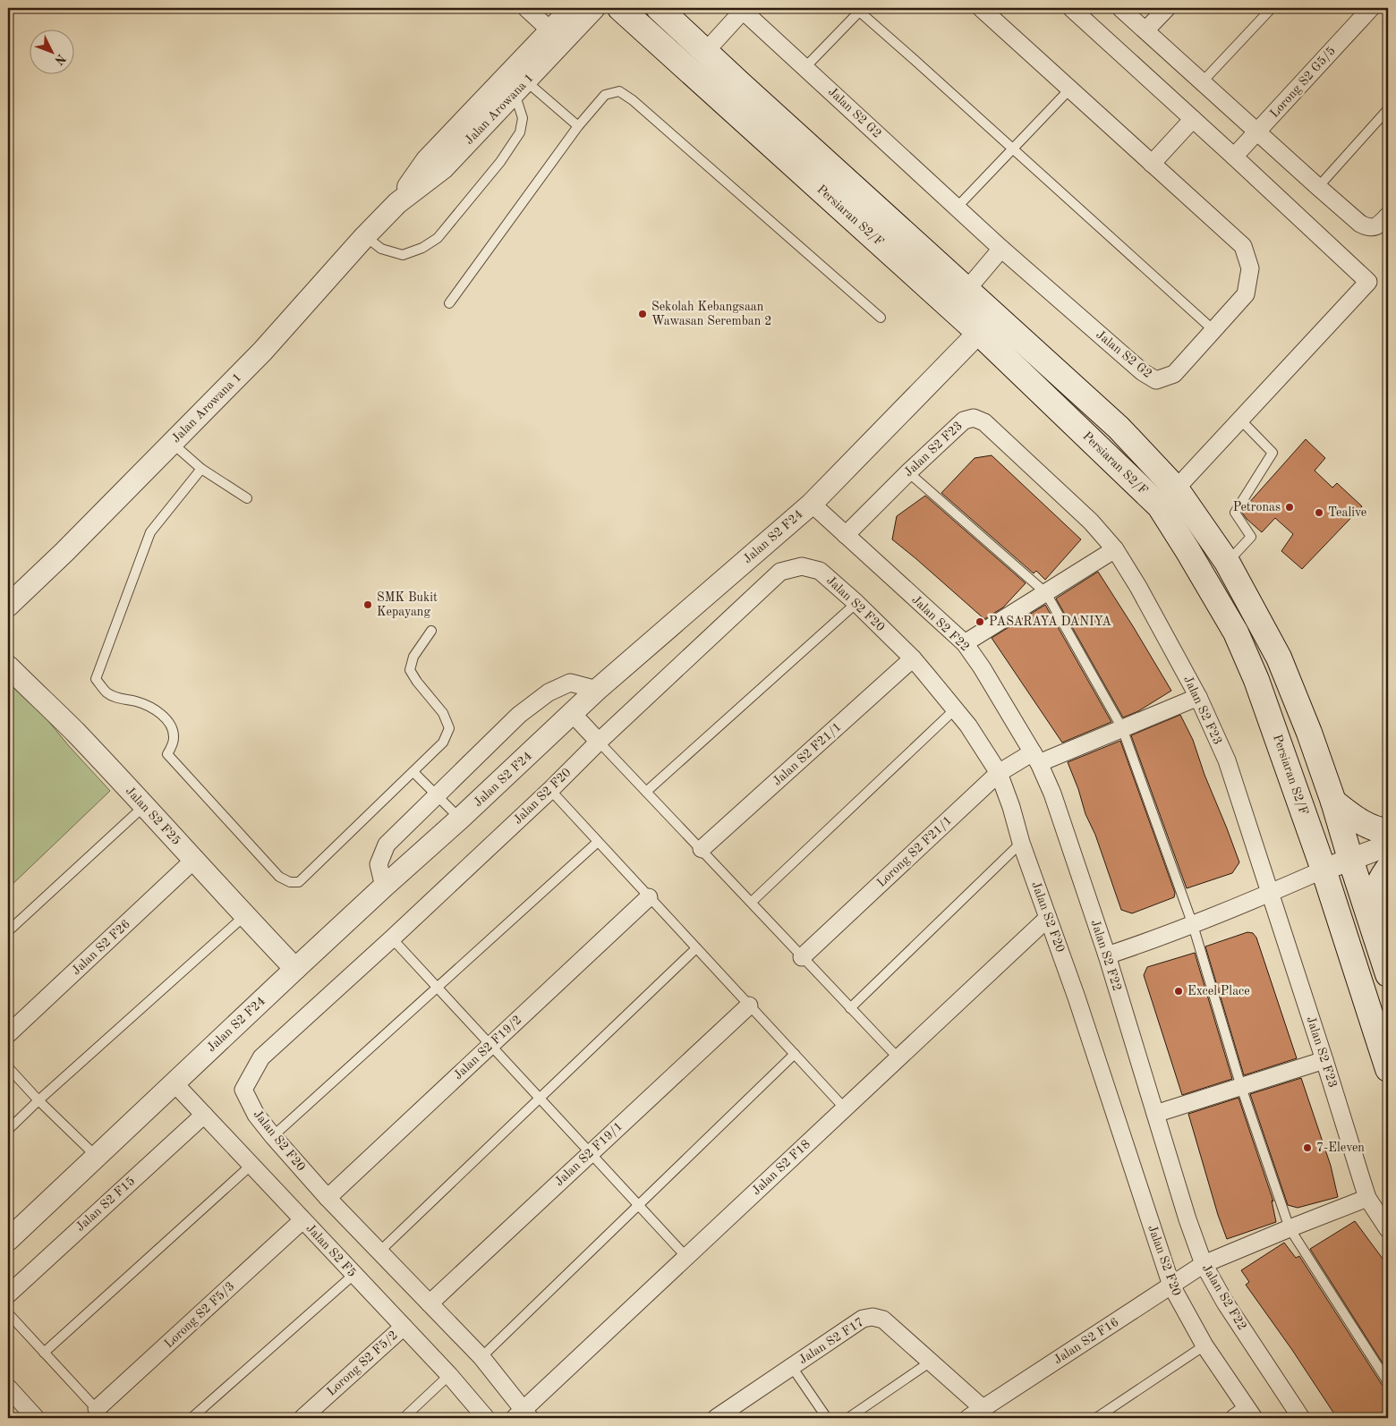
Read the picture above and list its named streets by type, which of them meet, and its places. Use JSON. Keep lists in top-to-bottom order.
{
  "streets": {
    "main road": ["Persiaran S2/F"],
    "street": [
      "Lorong S2 G5/5",
      "Jalan Arowana 1",
      "Jalan S2 G2",
      "Jalan S2 F23",
      "Jalan S2 F24",
      "Jalan S2 F20",
      "Jalan S2 F22",
      "Jalan S2 F21/1",
      "Jalan S2 F25",
      "Lorong S2 F21/1",
      "Jalan S2 F26",
      "Jalan S2 F19/2",
      "Jalan S2 F19/1",
      "Jalan S2 F18",
      "Jalan S2 F15",
      "Jalan S2 F5",
      "Lorong S2 F5/3",
      "Jalan S2 F17",
      "Jalan S2 F16",
      "Lorong S2 F5/2"
    ]
  },
  "crossings": [
    ["Persiaran S2/F", "Jalan S2 F24"],
    ["Jalan S2 F23", "Jalan S2 F22"],
    ["Jalan S2 F23", "Lorong S2 F21/1"],
    ["Jalan S2 F23", "Jalan S2 F16"],
    ["Jalan S2 F24", "Jalan S2 F22"],
    ["Jalan S2 F24", "Jalan S2 F25"],
    ["Jalan S2 F24", "Jalan S2 F5"],
    ["Jalan S2 F20", "Jalan S2 F21/1"],
    ["Jalan S2 F20", "Lorong S2 F21/1"],
    ["Jalan S2 F20", "Jalan S2 F19/2"],
    ["Jalan S2 F20", "Jalan S2 F19/1"],
    ["Jalan S2 F20", "Jalan S2 F18"],
    ["Jalan S2 F20", "Jalan S2 F16"],
    ["Jalan S2 F22", "Lorong S2 F21/1"],
    ["Jalan S2 F22", "Jalan S2 F16"],
    ["Jalan S2 F25", "Jalan S2 F26"],
    ["Jalan S2 F15", "Jalan S2 F5"],
    ["Jalan S2 F5", "Lorong S2 F5/3"],
    ["Jalan S2 F5", "Lorong S2 F5/2"],
    ["Jalan S2 F17", "Jalan S2 F16"]
  ],
  "places": [
    "Sekolah Kebangsaan Wawasan Seremban 2",
    "Petronas",
    "Tealive",
    "SMK Bukit Kepayang",
    "PASARAYA DANIYA",
    "Excel Place",
    "7-Eleven"
  ],
  "north": "bottom right"
}
